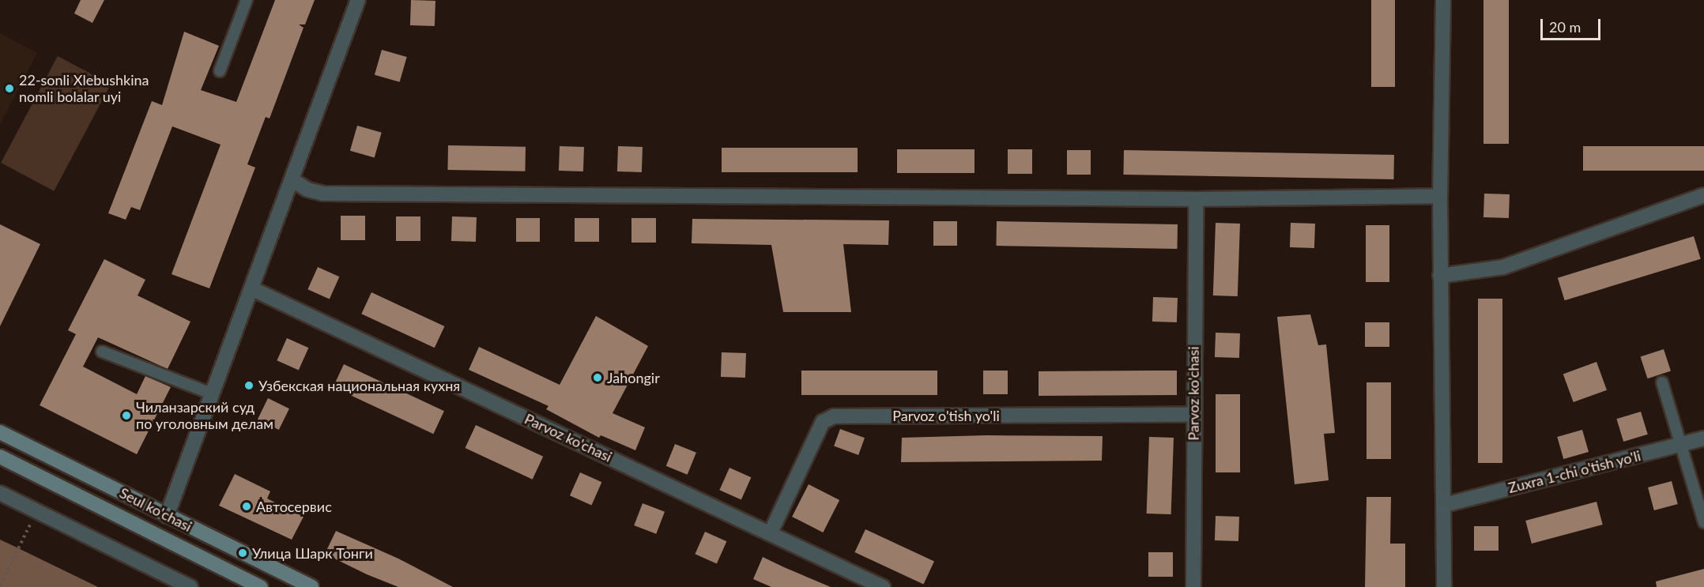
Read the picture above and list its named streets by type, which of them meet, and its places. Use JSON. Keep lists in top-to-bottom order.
{
  "streets": {
    "main road": ["Seul ko'chasi"],
    "street": ["Parvoz ko'chasi", "Parvoz o'tish yo'li", "Zuxra 1-chi o'tish yo'li"]
  },
  "crossings": [
    ["Parvoz ko'chasi", "Parvoz o'tish yo'li"]
  ],
  "places": [
    "22-sonli Xlebushkina nomli bolalar uyi",
    "Jahongir",
    "Узбекская национальная кухня",
    "Чиланзарский суд по уголовным делам",
    "Автосервис",
    "Улица Шарк Тонги"
  ],
  "scale_bar": "20 m"
}
